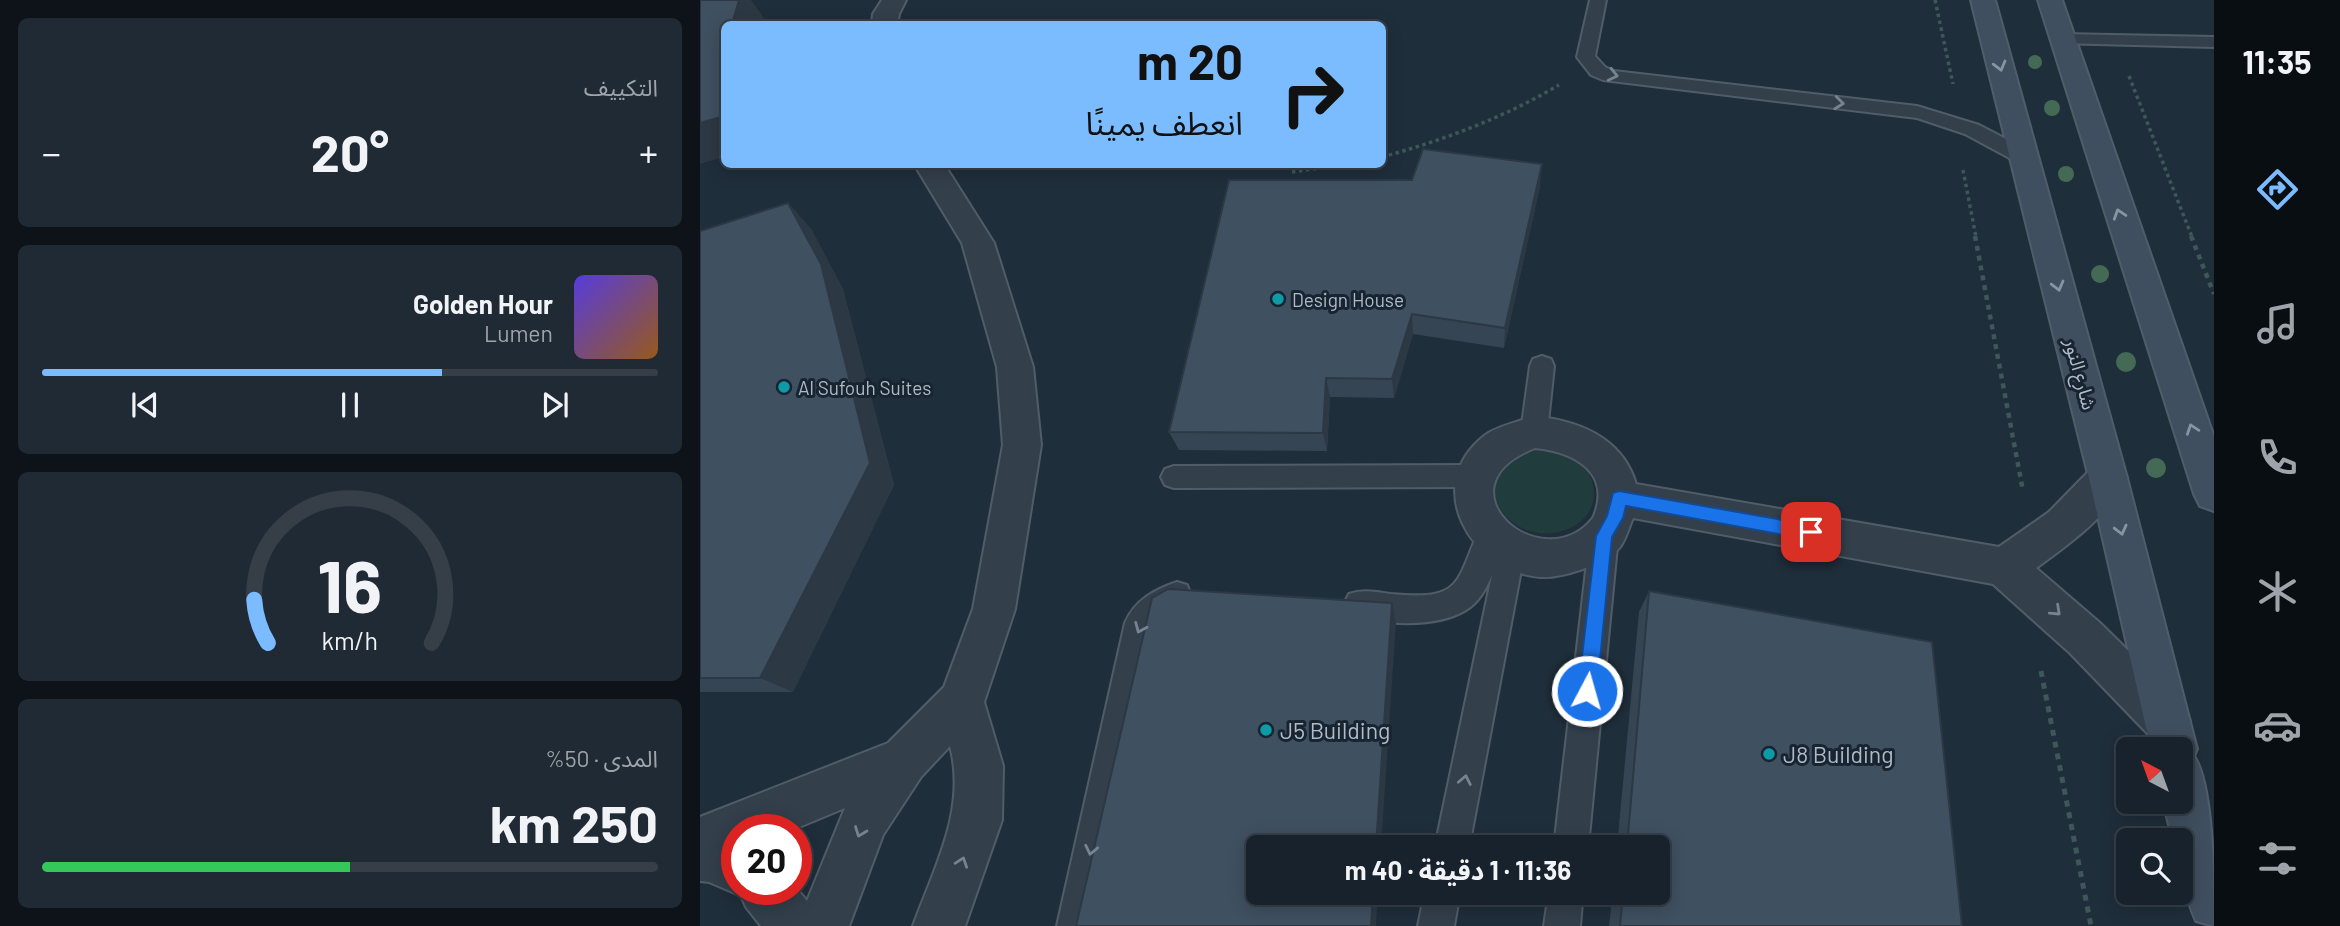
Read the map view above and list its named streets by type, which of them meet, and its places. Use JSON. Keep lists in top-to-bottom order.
{
  "streets": {
    "street": ["شارع النور"]
  },
  "places": [
    "Design House",
    "Al Sufouh Suites",
    "J5 Building",
    "J8 Building"
  ],
  "north": "top left",
  "page": {
    "tabs": "11:35",
    "tile": [
      "التكييف",
      ["المدى · 50%", "250 km"]
    ],
    "turn": ["20 m", "انعطف يمينًا"],
    "heat": ["−", "20°", "+"],
    "song": ["Golden Hour", "Lumen"],
    "limit": "20",
    "trip": "11:36 · 1 دقيقة · 40 m",
    "gauge": ["16", "km/h"]
  }
}
